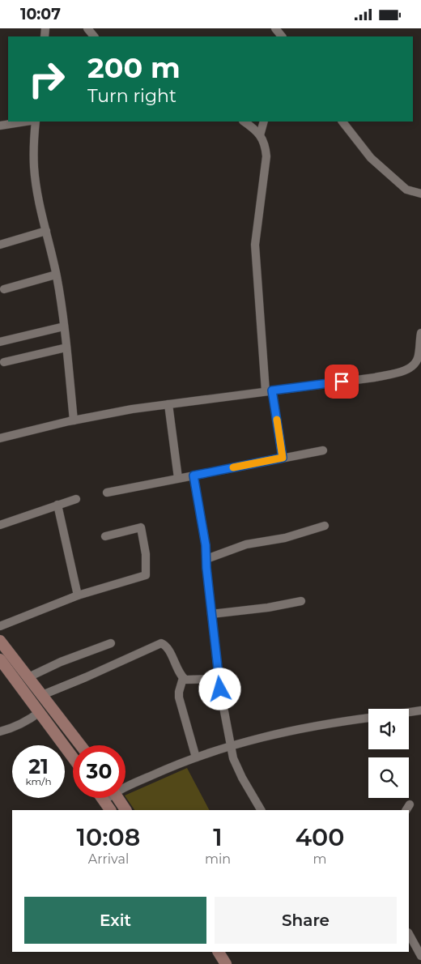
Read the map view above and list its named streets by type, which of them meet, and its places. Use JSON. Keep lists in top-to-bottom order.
{
  "page": {
    "status": "10:07",
    "turn": ["200 m", "Turn right"],
    "speed": "21 km/h",
    "limit": "30",
    "eta": [
      "10:08",
      "Arrival",
      "1",
      "min",
      "400",
      "m"
    ],
    "buttons": ["Exit", "Share"]
  }
}
